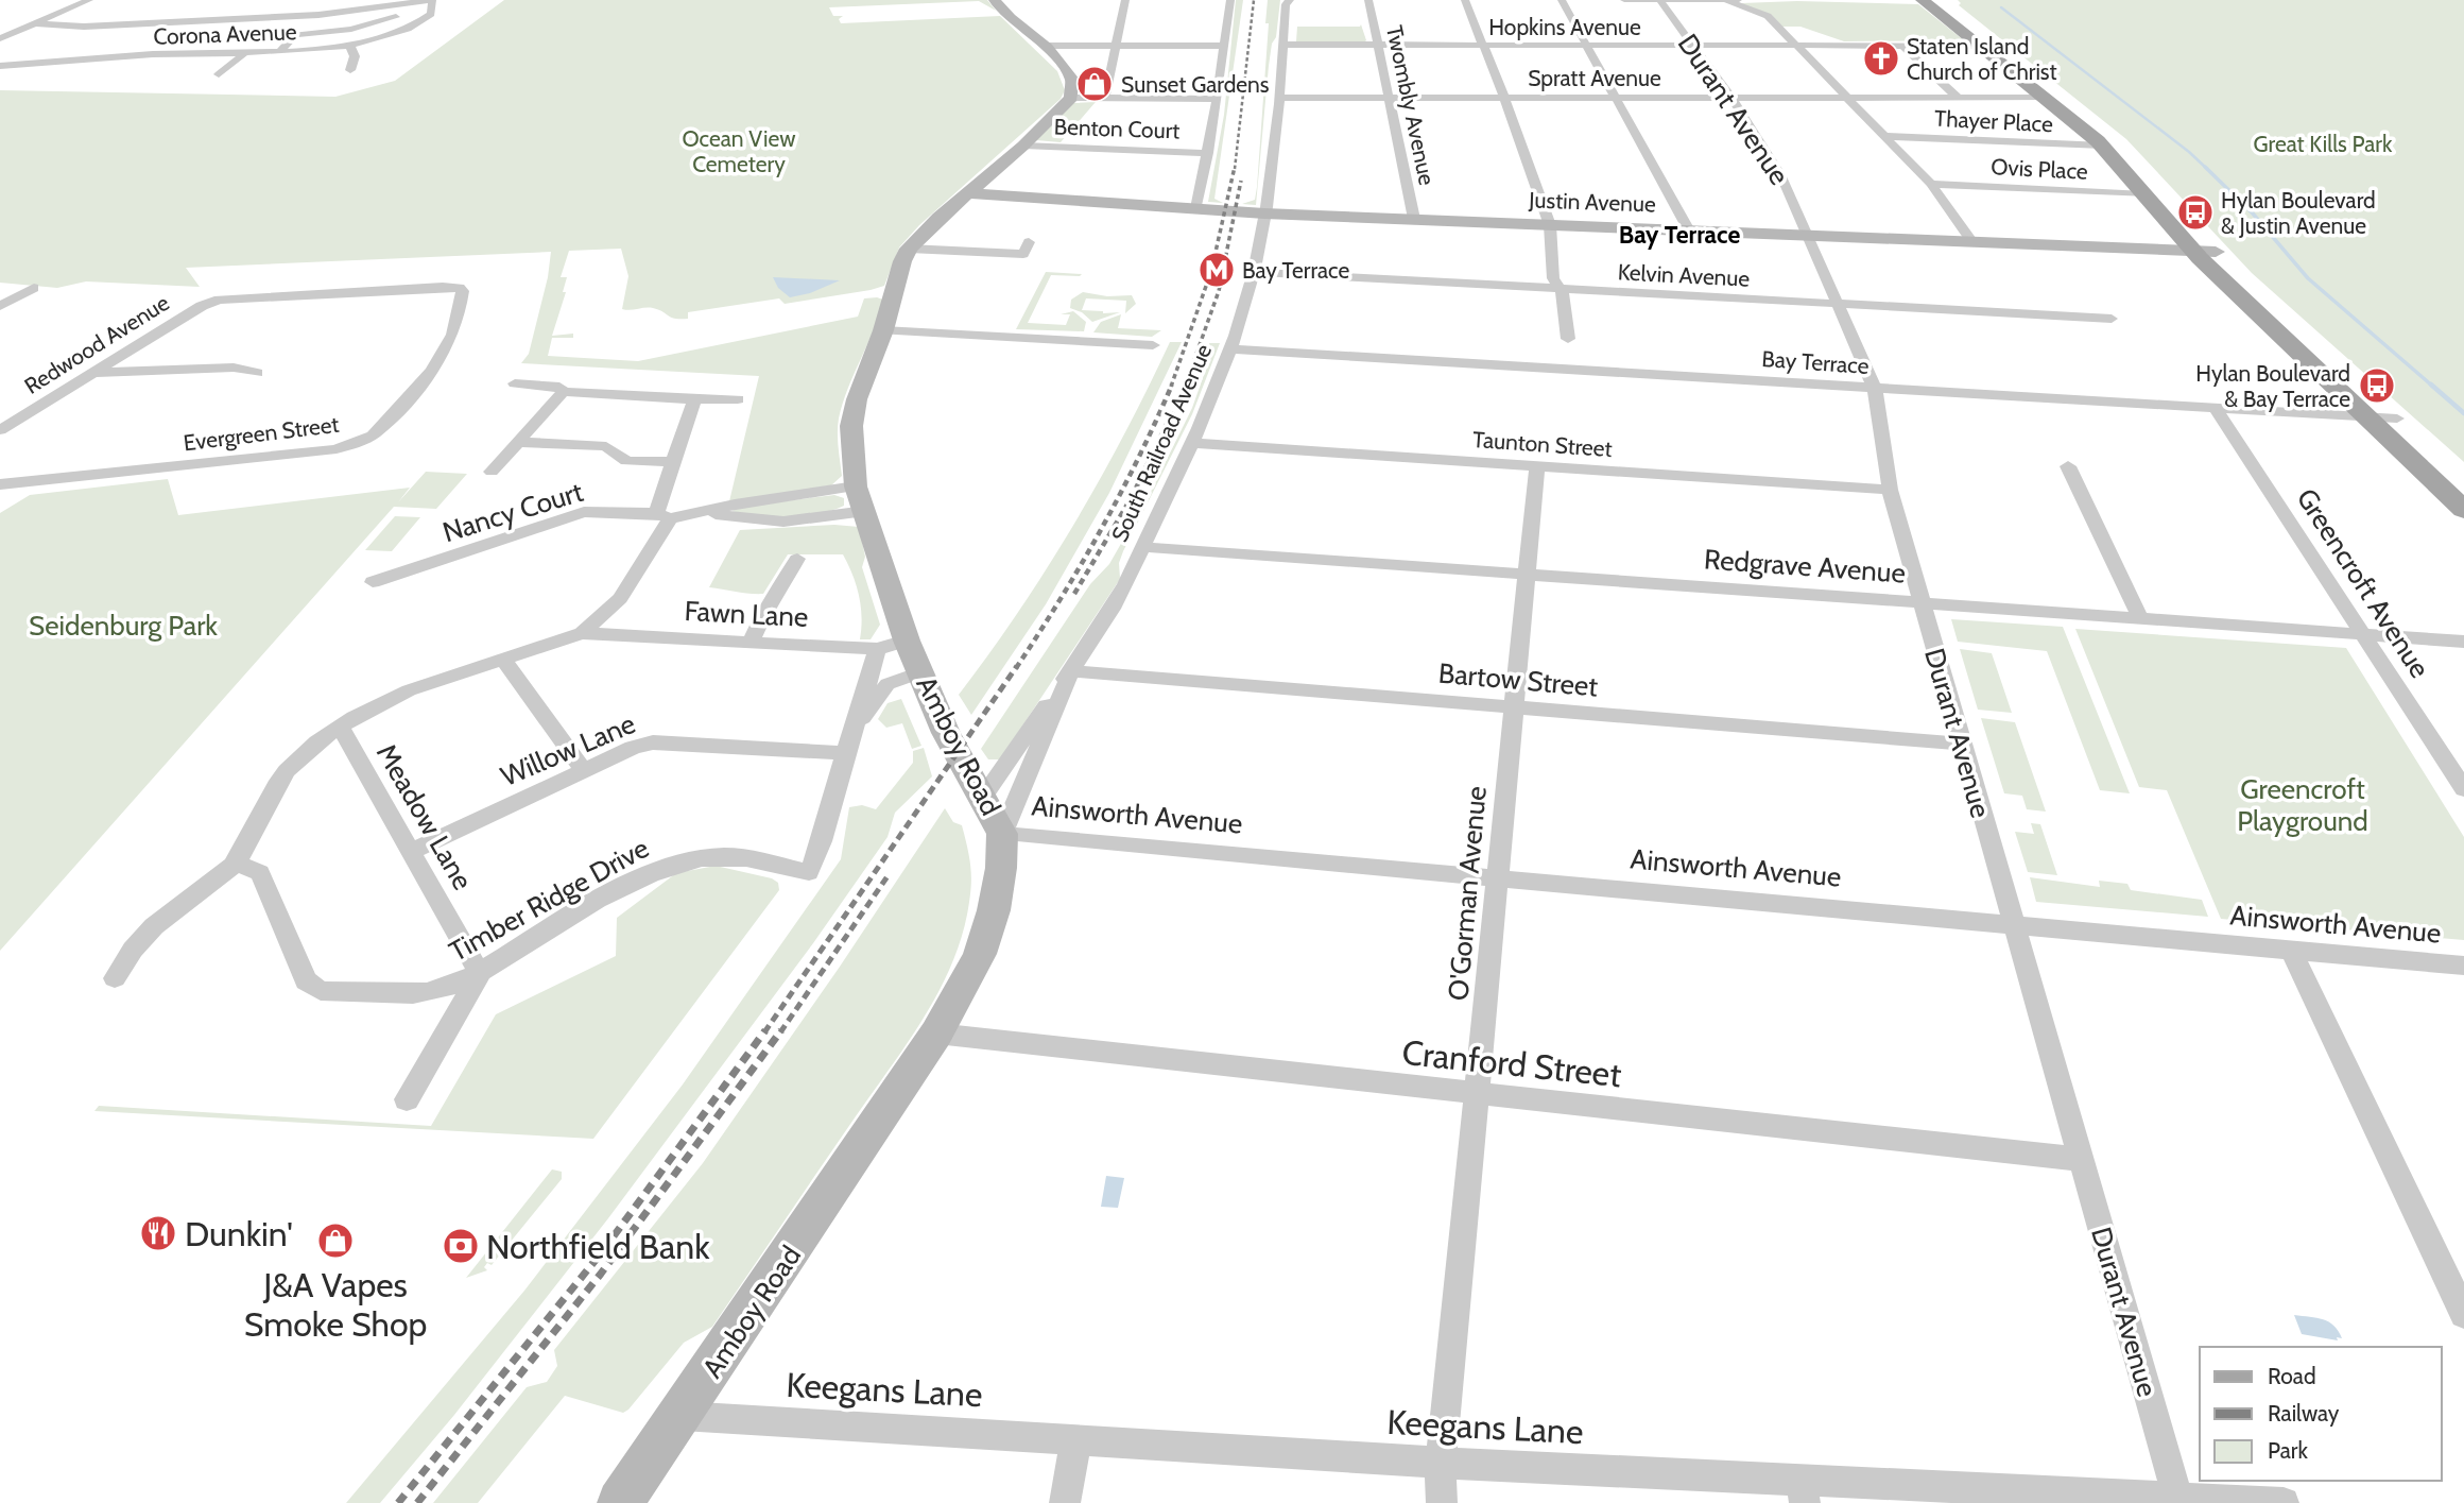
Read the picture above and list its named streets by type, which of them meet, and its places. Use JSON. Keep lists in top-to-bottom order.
{
  "streets": {
    "main road": ["Justin Avenue", "Amboy Road"],
    "street": [
      "Hopkins Avenue",
      "Corona Avenue",
      "Spratt Avenue",
      "Twombly Avenue",
      "Durant Avenue",
      "Thayer Place",
      "Benton Court",
      "Ovis Place",
      "Kelvin Avenue",
      "Redwood Avenue",
      "Bay Terrace",
      "Evergreen Street",
      "South Railroad Avenue",
      "Taunton Street",
      "Nancy Court",
      "Redgrave Avenue",
      "Greencroft Avenue",
      "Fawn Lane",
      "Bartow Street",
      "Willow Lane",
      "Ainsworth Avenue",
      "Meadow Lane",
      "O'Gorman Avenue",
      "Timber Ridge Drive",
      "Cranford Street",
      "Keegans Lane"
    ]
  },
  "crossings": [
    ["Hopkins Avenue", "Twombly Avenue"],
    ["Hopkins Avenue", "Durant Avenue"],
    ["Hopkins Avenue", "South Railroad Avenue"],
    ["Spratt Avenue", "Twombly Avenue"],
    ["Spratt Avenue", "Durant Avenue"],
    ["Spratt Avenue", "South Railroad Avenue"],
    ["Twombly Avenue", "Justin Avenue"],
    ["Durant Avenue", "Justin Avenue"],
    ["Durant Avenue", "Kelvin Avenue"],
    ["Durant Avenue", "Bay Terrace"],
    ["Durant Avenue", "Taunton Street"],
    ["Durant Avenue", "Redgrave Avenue"],
    ["Durant Avenue", "Bartow Street"],
    ["Durant Avenue", "Ainsworth Avenue"],
    ["Durant Avenue", "Cranford Street"],
    ["Durant Avenue", "Keegans Lane"],
    ["Benton Court", "Amboy Road"],
    ["Justin Avenue", "South Railroad Avenue"],
    ["Justin Avenue", "Amboy Road"],
    ["Kelvin Avenue", "South Railroad Avenue"],
    ["Redwood Avenue", "Evergreen Street"],
    ["Bay Terrace", "South Railroad Avenue"],
    ["Bay Terrace", "Greencroft Avenue"],
    ["South Railroad Avenue", "Taunton Street"],
    ["South Railroad Avenue", "Redgrave Avenue"],
    ["South Railroad Avenue", "Bartow Street"],
    ["South Railroad Avenue", "Amboy Road"],
    ["South Railroad Avenue", "Ainsworth Avenue"],
    ["Taunton Street", "O'Gorman Avenue"],
    ["Redgrave Avenue", "Greencroft Avenue"],
    ["Redgrave Avenue", "O'Gorman Avenue"],
    ["Fawn Lane", "Amboy Road"],
    ["Fawn Lane", "Timber Ridge Drive"],
    ["Bartow Street", "O'Gorman Avenue"],
    ["Amboy Road", "Ainsworth Avenue"],
    ["Amboy Road", "Timber Ridge Drive"],
    ["Amboy Road", "Cranford Street"],
    ["Amboy Road", "Keegans Lane"],
    ["Willow Lane", "Meadow Lane"],
    ["Willow Lane", "Timber Ridge Drive"],
    ["Ainsworth Avenue", "O'Gorman Avenue"],
    ["Meadow Lane", "Timber Ridge Drive"],
    ["O'Gorman Avenue", "Cranford Street"],
    ["O'Gorman Avenue", "Keegans Lane"]
  ],
  "districts": ["Bay Terrace"],
  "parks": [
    "Ocean View Cemetery",
    "Great Kills Park",
    "Seidenburg Park",
    "Greencroft Playground"
  ],
  "places": {
    "church": ["Staten Island Church of Christ"],
    "shop": ["Sunset Gardens", "J&A Vapes Smoke Shop"],
    "bus stop": ["Hylan Boulevard & Justin Avenue", "Hylan Boulevard & Bay Terrace"],
    "metro station": ["Bay Terrace"],
    "restaurant": ["Dunkin'"],
    "bank": ["Northfield Bank"]
  },
  "legend": ["Road", "Railway", "Park"]
}
